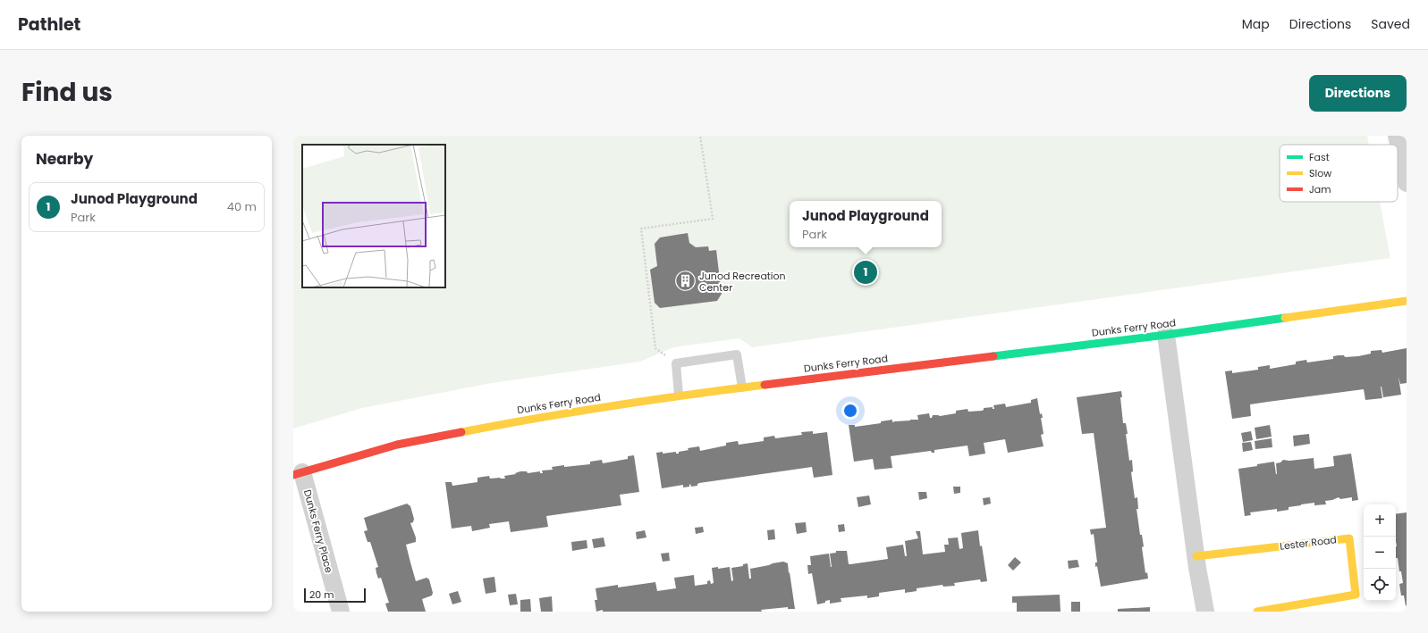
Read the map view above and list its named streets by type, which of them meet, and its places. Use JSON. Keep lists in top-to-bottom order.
{
  "streets": {
    "street": ["Dunks Ferry Road", "Dunks Ferry Place", "Lester Road"]
  },
  "crossings": [
    ["Dunks Ferry Road", "Dunks Ferry Place"]
  ],
  "places": {
    "building": ["Junod Recreation Center"]
  },
  "legend": ["Fast", "Slow", "Jam"],
  "scale_bar": "20 m",
  "page": {
    "header": "Pathlet",
    "nav": ["Map", "Directions", "Saved"],
    "title": "Find us",
    "buttons": "Directions",
    "heading": "Nearby",
    "list": [
      {
        "mark": "1",
        "name": "Junod Playground",
        "note": "Park",
        "value": "40 m"
      }
    ],
    "popup": ["Junod Playground", "Park"],
    "pins": "1",
    "map_buttons": ["+", "−"],
    "scale": "20 m"
  }
}
